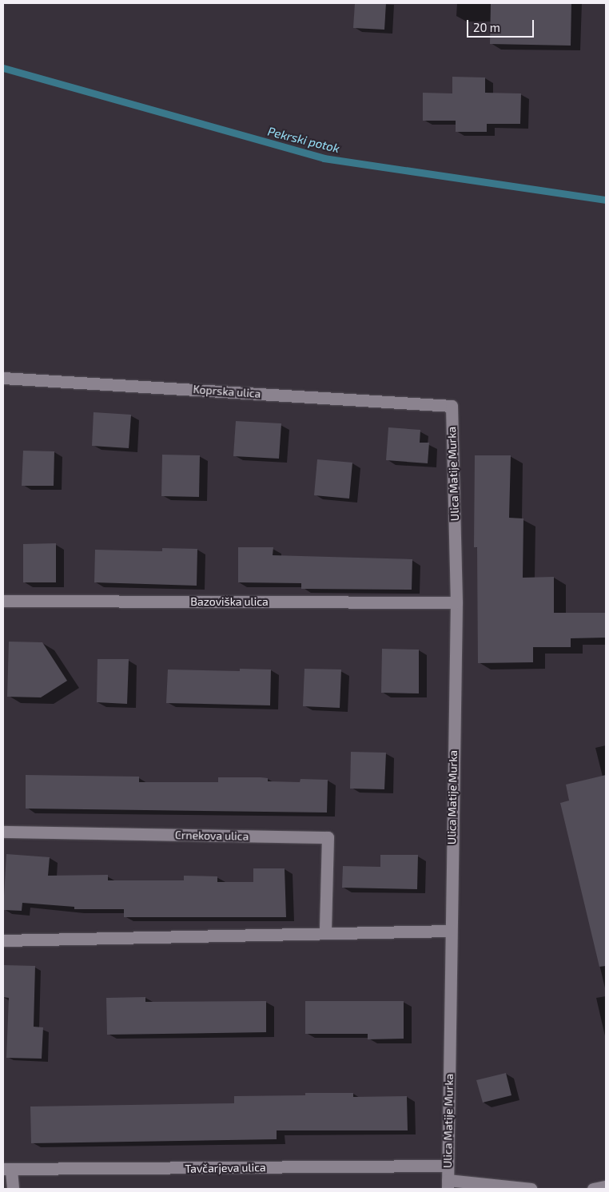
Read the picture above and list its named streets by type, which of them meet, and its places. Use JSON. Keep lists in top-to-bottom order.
{
  "streets": {
    "street": [
      "Koprska ulica",
      "Ulica Matije Murka",
      "Bazoviška ulica",
      "Crnekova ulica",
      "Tavčarjeva ulica"
    ]
  },
  "crossings": [
    ["Koprska ulica", "Ulica Matije Murka"],
    ["Ulica Matije Murka", "Bazoviška ulica"],
    ["Ulica Matije Murka", "Tavčarjeva ulica"]
  ],
  "water": ["Pekrski potok"],
  "scale_bar": "20 m"
}
